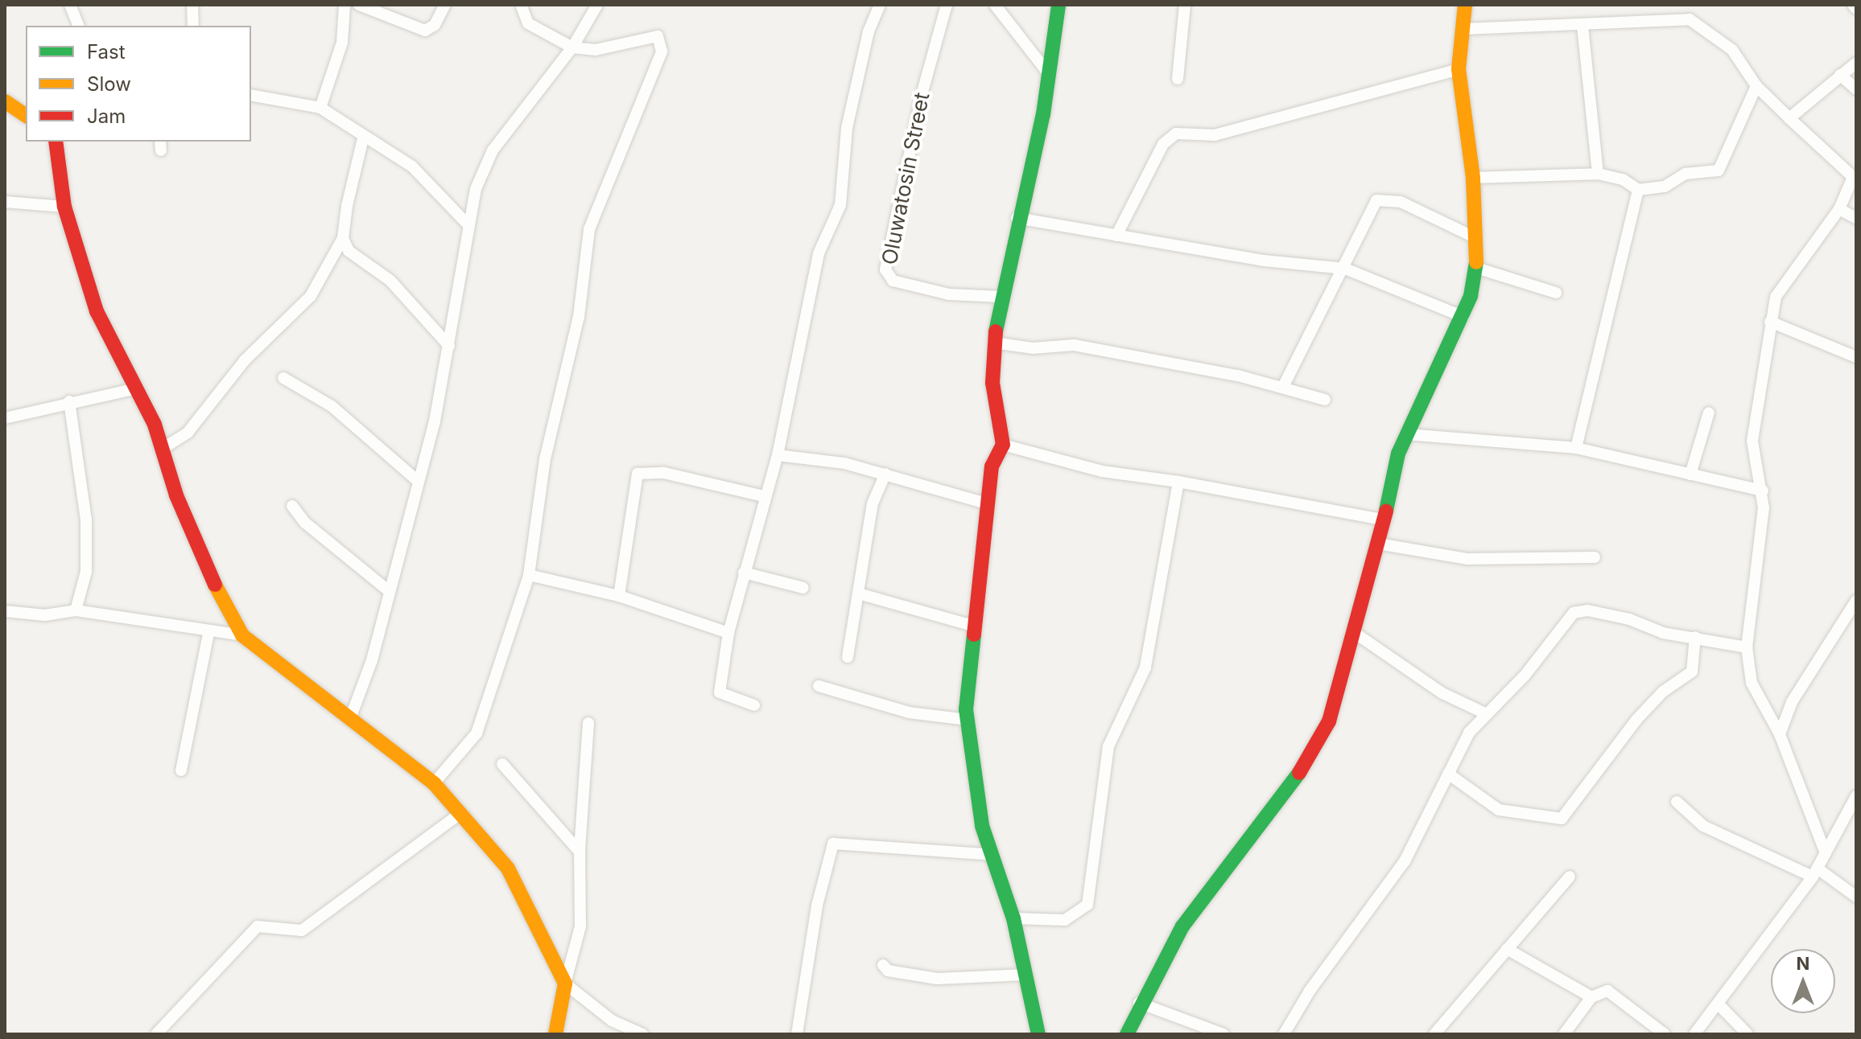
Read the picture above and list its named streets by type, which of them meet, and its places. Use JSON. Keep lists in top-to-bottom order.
{
  "streets": {
    "street": ["Oluwatosin Street"]
  },
  "legend": ["Fast", "Slow", "Jam"],
  "north": "top"
}
